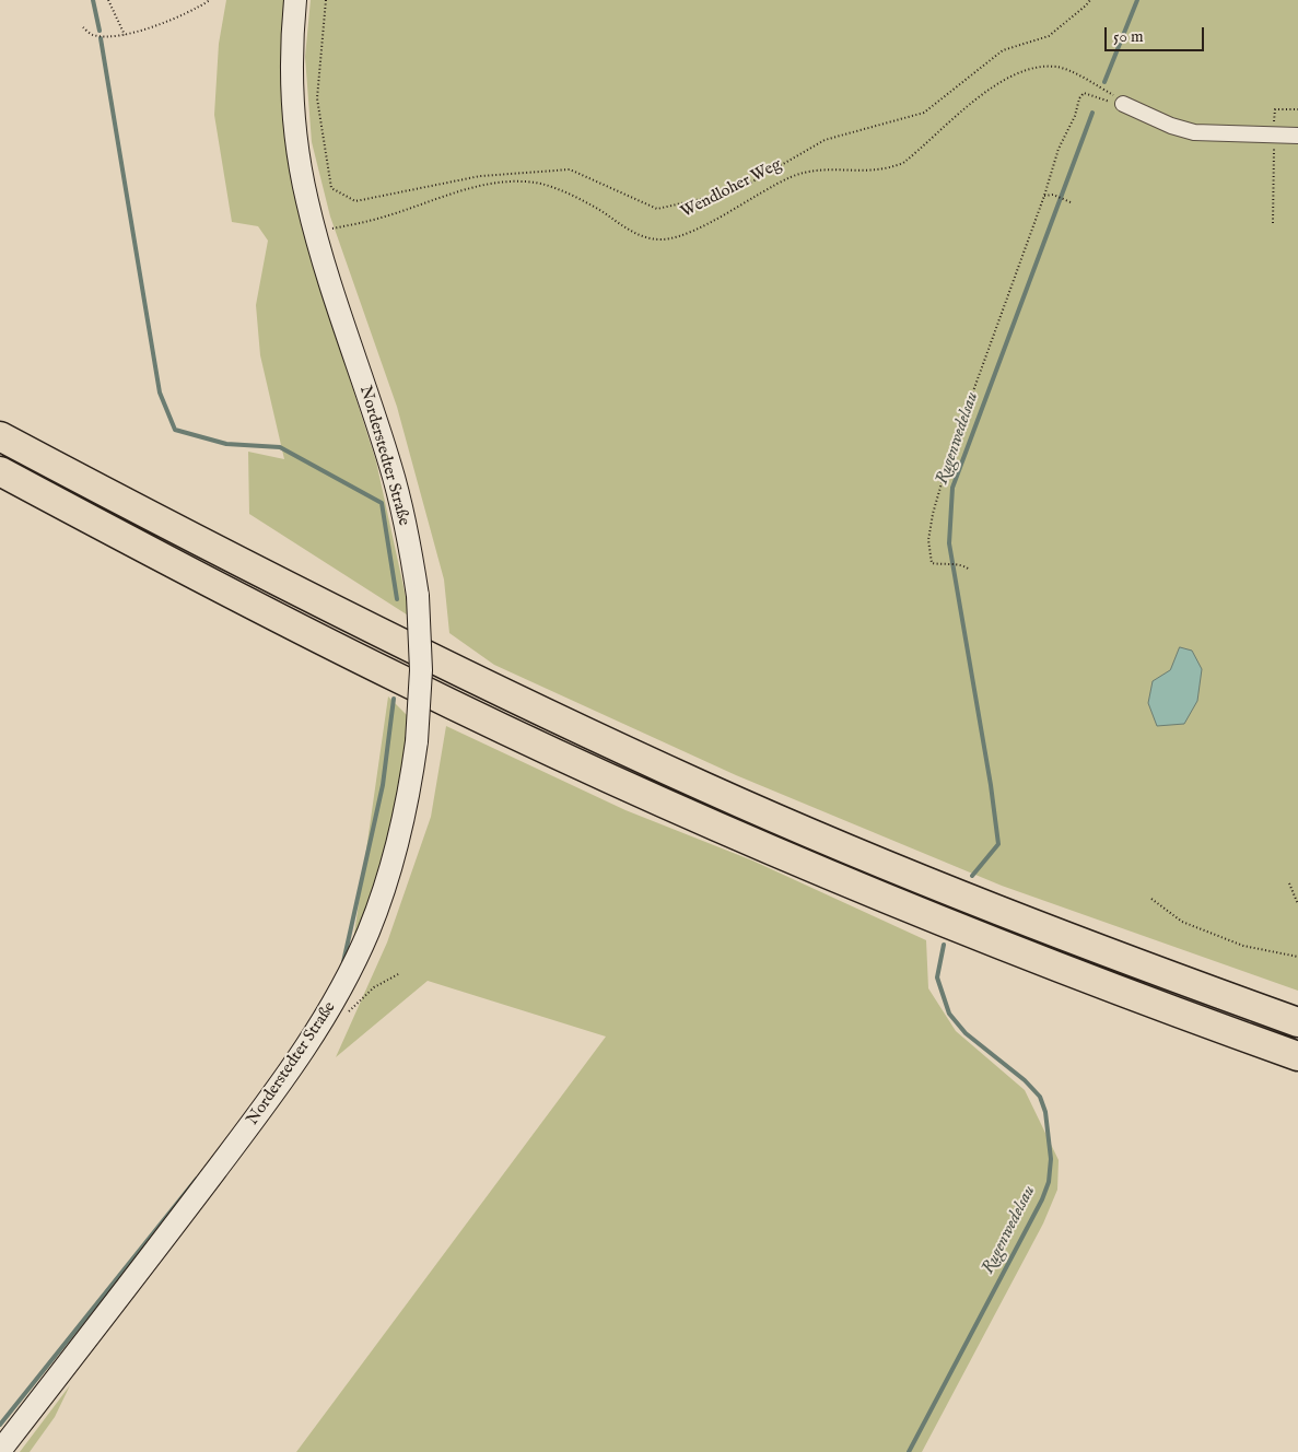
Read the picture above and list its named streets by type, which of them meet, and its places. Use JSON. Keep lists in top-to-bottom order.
{
  "streets": {
    "main road": ["Norderstedter Straße"],
    "path": ["Wendloher Weg"]
  },
  "crossings": [
    ["Wendloher Weg", "Norderstedter Straße"]
  ],
  "water": ["Rugenwedelsau"],
  "scale_bar": "50 m"
}
